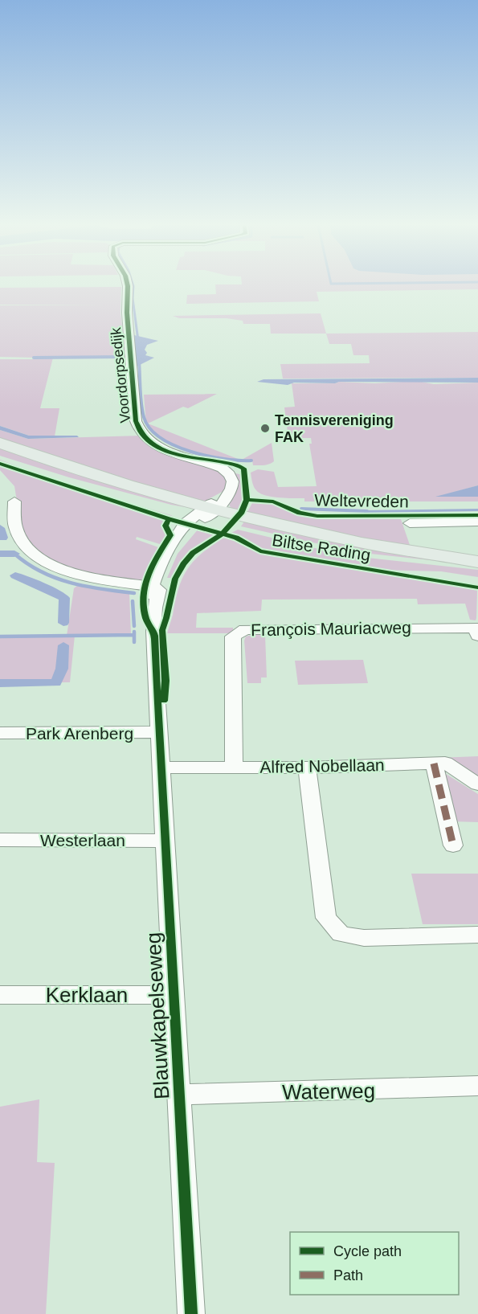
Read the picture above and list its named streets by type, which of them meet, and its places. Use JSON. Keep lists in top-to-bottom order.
{
  "streets": {
    "main road": ["Biltse Rading"],
    "street": [
      "Voordorpsedijk",
      "Weltevreden",
      "François Mauriacweg",
      "Park Arenberg",
      "Alfred Nobellaan",
      "Westerlaan",
      "Kerklaan",
      "Blauwkapelseweg",
      "Waterweg"
    ]
  },
  "crossings": [
    ["Voordorpsedijk", "Biltse Rading"],
    ["Voordorpsedijk", "Blauwkapelseweg"],
    ["Biltse Rading", "Blauwkapelseweg"],
    ["François Mauriacweg", "Alfred Nobellaan"],
    ["Park Arenberg", "Blauwkapelseweg"],
    ["Alfred Nobellaan", "Blauwkapelseweg"],
    ["Westerlaan", "Blauwkapelseweg"],
    ["Kerklaan", "Blauwkapelseweg"],
    ["Blauwkapelseweg", "Waterweg"]
  ],
  "places": ["Tennisvereniging FAK"],
  "legend": ["Cycle path", "Path"]
}
